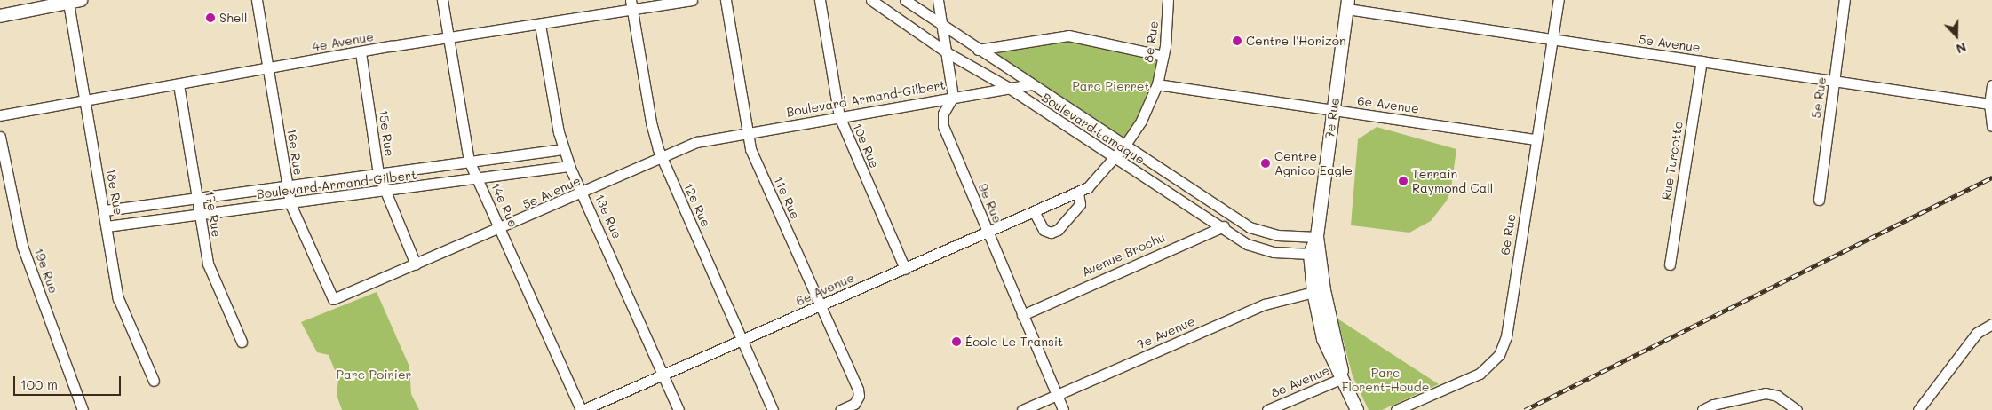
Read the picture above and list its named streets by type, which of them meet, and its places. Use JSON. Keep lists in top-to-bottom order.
{
  "streets": {
    "main road": ["7e Rue"],
    "street": [
      "4e Avenue",
      "8e Rue",
      "5e Avenue",
      "5e Rue",
      "Boulevard Armand-Gilbert",
      "6e Avenue",
      "Boulevard Lamaque",
      "15e Rue",
      "10e Rue",
      "16e Rue",
      "Rue Turcotte",
      "18e Rue",
      "11e Rue",
      "9e Rue",
      "14e Rue",
      "12e Rue",
      "17e Rue",
      "13e Rue",
      "6e Rue",
      "Avenue Brochu",
      "19e Rue",
      "7e Avenue",
      "8e Avenue"
    ]
  },
  "crossings": [
    ["4e Avenue", "15e Rue"],
    ["4e Avenue", "16e Rue"],
    ["4e Avenue", "18e Rue"],
    ["4e Avenue", "14e Rue"],
    ["4e Avenue", "12e Rue"],
    ["4e Avenue", "17e Rue"],
    ["4e Avenue", "13e Rue"],
    ["8e Rue", "6e Avenue"],
    ["8e Rue", "Boulevard Lamaque"],
    ["5e Avenue", "5e Rue"],
    ["5e Avenue", "Boulevard Armand-Gilbert"],
    ["5e Avenue", "7e Rue"],
    ["5e Avenue", "15e Rue"],
    ["5e Avenue", "16e Rue"],
    ["5e Avenue", "Rue Turcotte"],
    ["5e Avenue", "14e Rue"],
    ["5e Avenue", "12e Rue"],
    ["5e Avenue", "13e Rue"],
    ["5e Avenue", "6e Rue"],
    ["Boulevard Armand-Gilbert", "Boulevard Lamaque"],
    ["Boulevard Armand-Gilbert", "15e Rue"],
    ["Boulevard Armand-Gilbert", "10e Rue"],
    ["Boulevard Armand-Gilbert", "16e Rue"],
    ["Boulevard Armand-Gilbert", "18e Rue"],
    ["Boulevard Armand-Gilbert", "11e Rue"],
    ["Boulevard Armand-Gilbert", "9e Rue"],
    ["Boulevard Armand-Gilbert", "14e Rue"],
    ["Boulevard Armand-Gilbert", "17e Rue"],
    ["Boulevard Armand-Gilbert", "13e Rue"],
    ["6e Avenue", "7e Rue"],
    ["6e Avenue", "10e Rue"],
    ["6e Avenue", "11e Rue"],
    ["6e Avenue", "9e Rue"],
    ["6e Avenue", "14e Rue"],
    ["6e Avenue", "12e Rue"],
    ["6e Avenue", "13e Rue"],
    ["6e Avenue", "6e Rue"],
    ["7e Rue", "Boulevard Lamaque"],
    ["7e Rue", "7e Avenue"],
    ["7e Rue", "8e Avenue"],
    ["Boulevard Lamaque", "Avenue Brochu"],
    ["9e Rue", "Avenue Brochu"],
    ["9e Rue", "7e Avenue"]
  ],
  "parks": ["Parc Pierret", "Parc Florent-Houde", "Parc Poirier"],
  "places": [
    "Shell",
    "Centre l'Horizon",
    "Centre Agnico Eagle",
    "Terrain Raymond Call",
    "École Le Transit"
  ],
  "scale_bar": "100 m",
  "north": "bottom"
}
